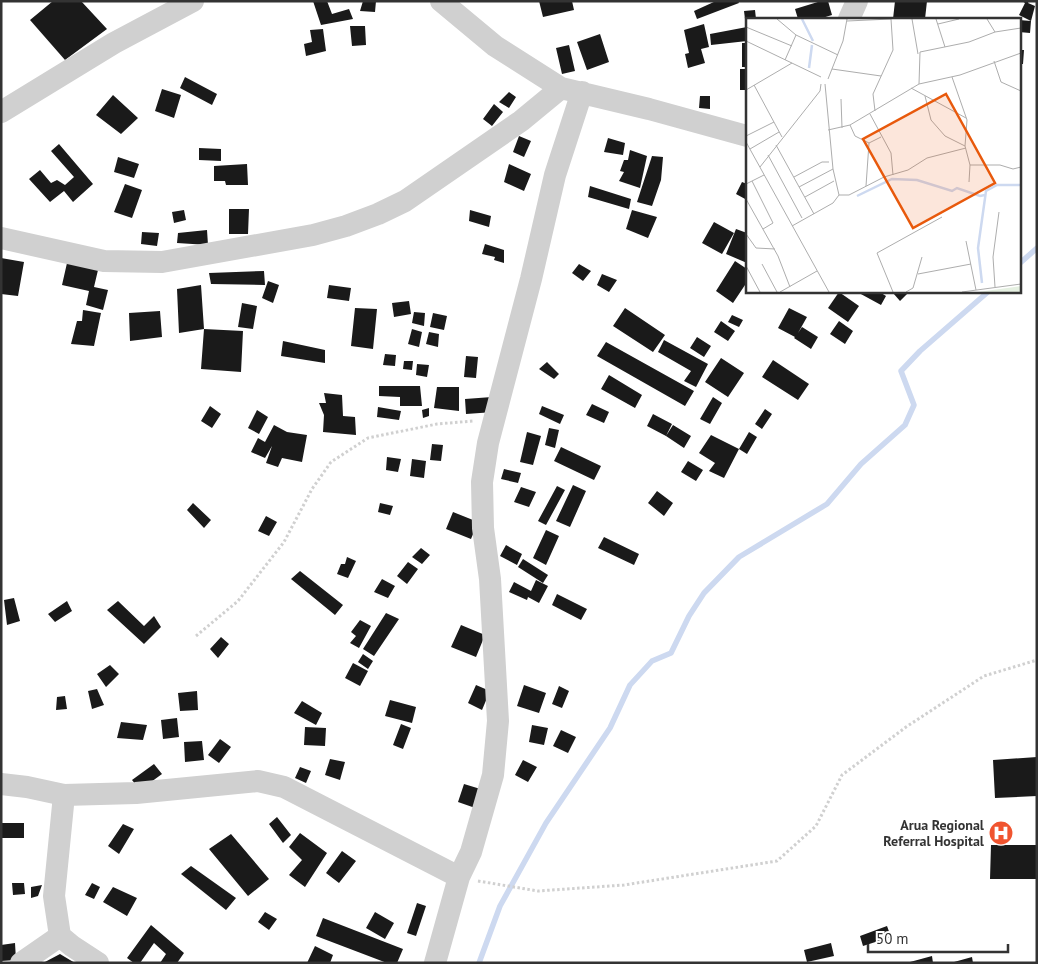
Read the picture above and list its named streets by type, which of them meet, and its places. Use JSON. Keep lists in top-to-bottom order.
{
  "places": {
    "hospital": ["Arua Regional Referral Hospital"]
  },
  "scale_bar": "50 m"
}
